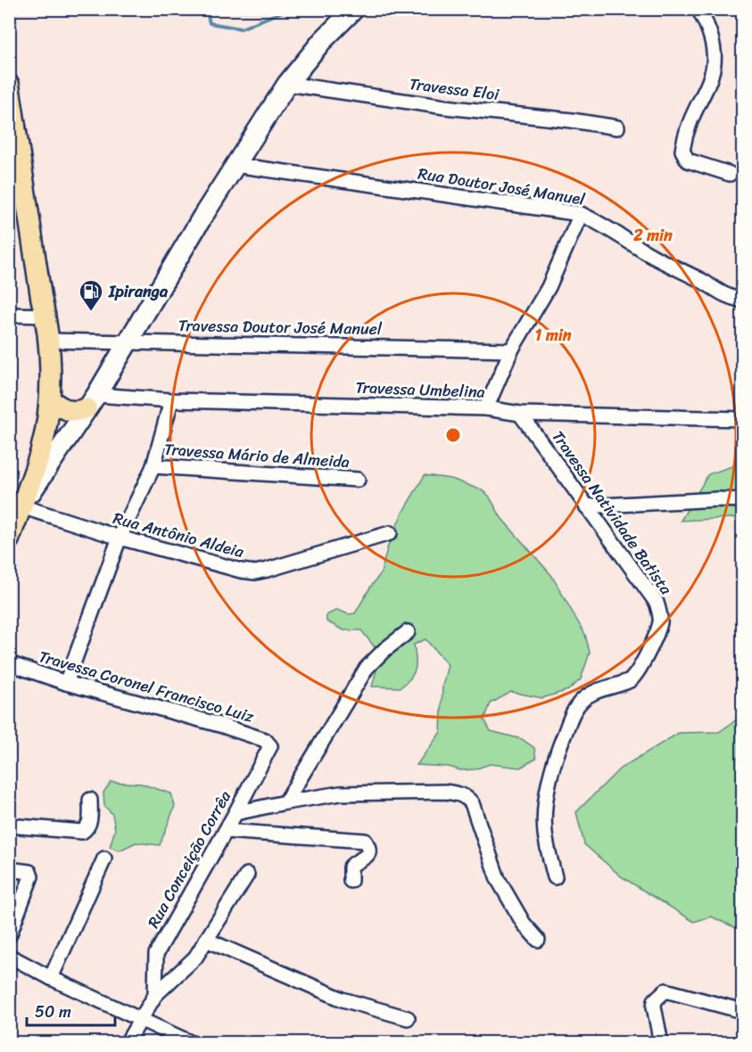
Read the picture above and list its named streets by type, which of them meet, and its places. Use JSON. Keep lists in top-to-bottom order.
{
  "streets": {
    "street": [
      "Travessa Eloi",
      "Rua Doutor José Manuel",
      "Travessa Doutor José Manuel",
      "Travessa Umbelina",
      "Travessa Mário de Almeida",
      "Travessa Natividade Batista",
      "Rua Antônio Aldeia",
      "Travessa Coronel Francisco Luiz",
      "Rua Conceição Corrêa"
    ]
  },
  "crossings": [
    ["Travessa Umbelina", "Travessa Natividade Batista"],
    ["Travessa Coronel Francisco Luiz", "Rua Conceição Corrêa"]
  ],
  "places": {
    "fuel station": ["Ipiranga"]
  },
  "scale_bar": "50 m",
  "rings": ["2 min", "1 min"]
}
